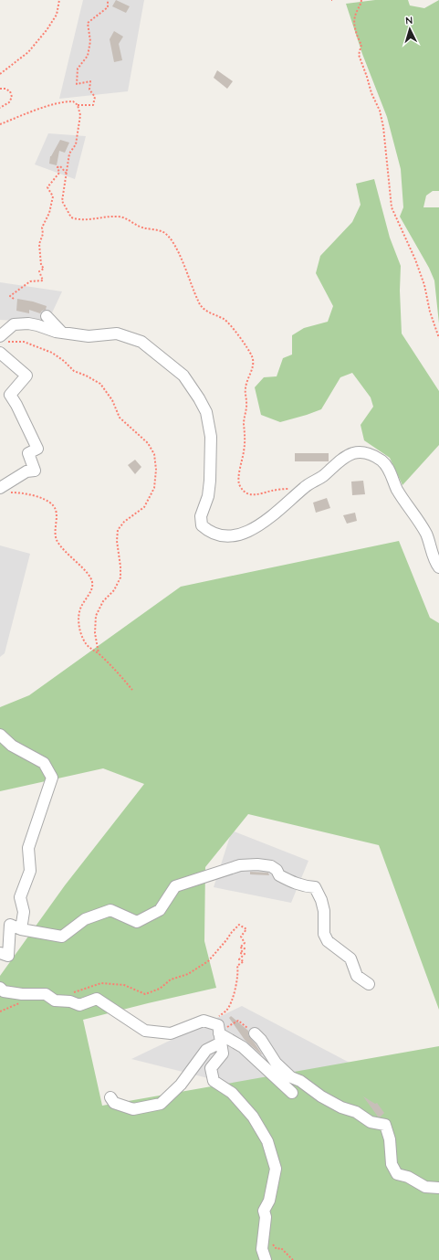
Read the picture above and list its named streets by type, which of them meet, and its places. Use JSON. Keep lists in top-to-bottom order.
{
  "north": "top"
}
